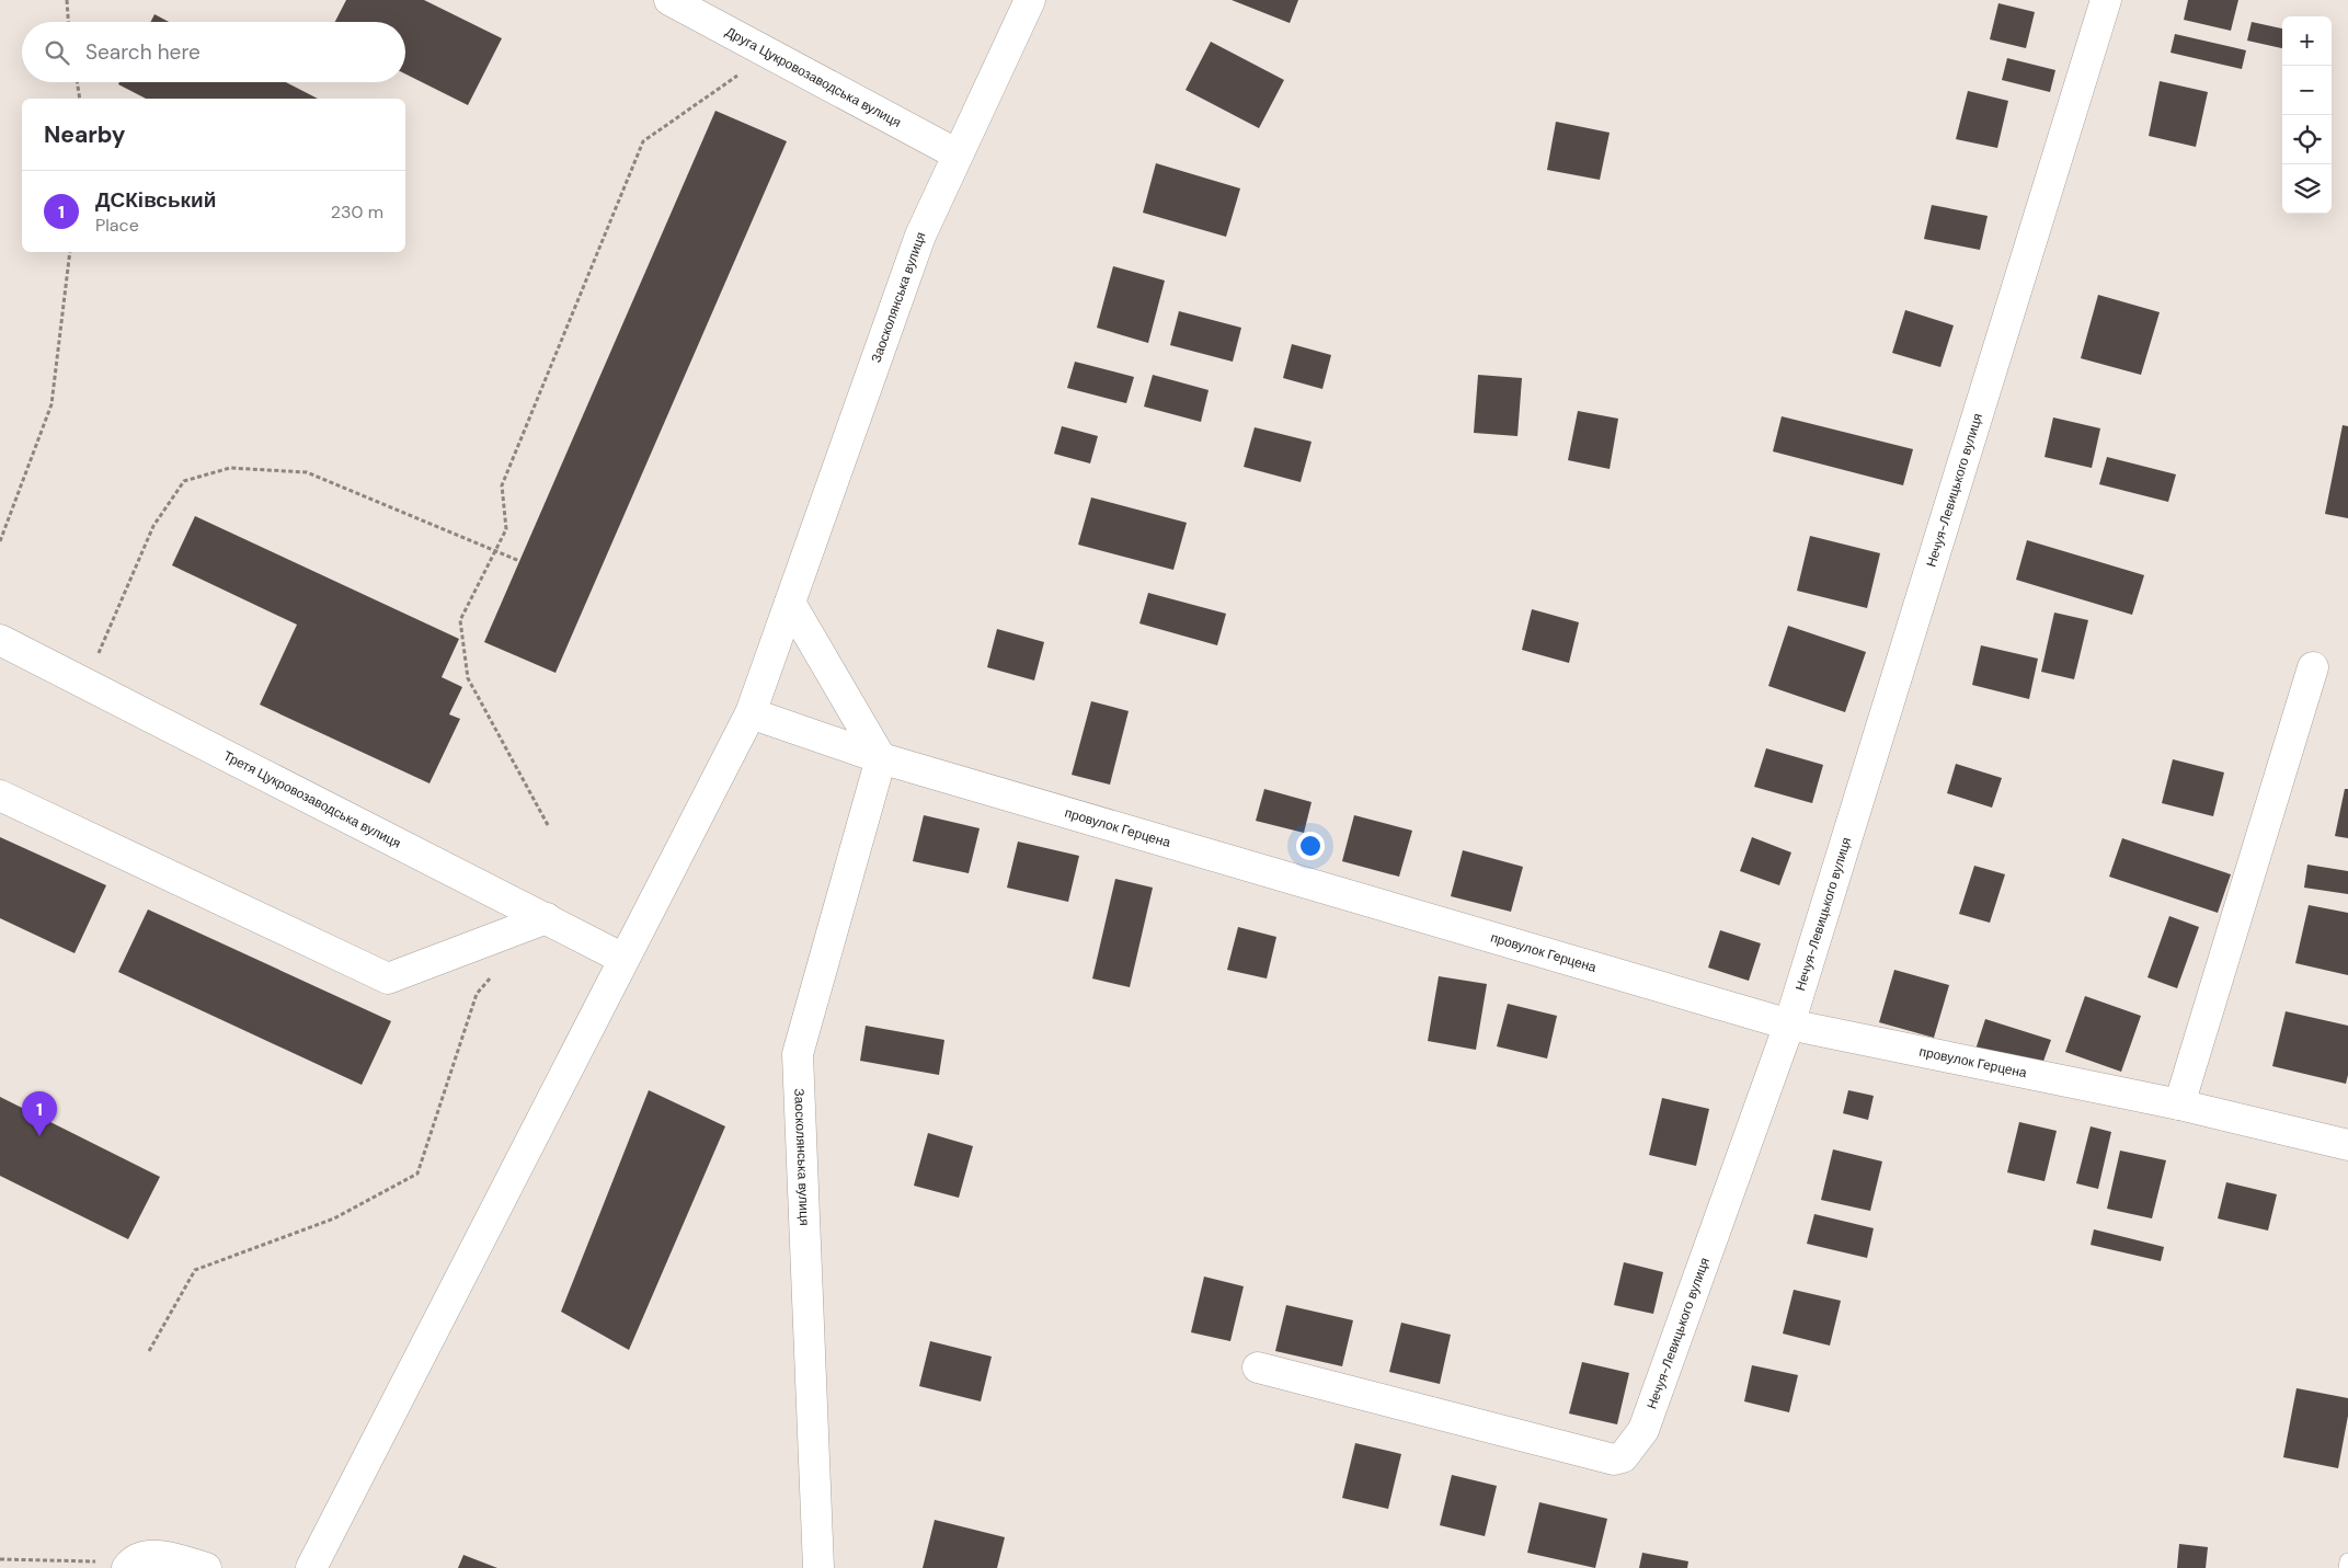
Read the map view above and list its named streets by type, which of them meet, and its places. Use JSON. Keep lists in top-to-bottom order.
{
  "streets": {
    "street": [
      "Друга Цукровозаводська вулиця",
      "Заосколянська вулиця",
      "Нечуя-Левицького вулиця",
      "Третя Цукровозаводська вулиця",
      "провулок Герцена"
    ]
  },
  "crossings": [
    ["Друга Цукровозаводська вулиця", "Заосколянська вулиця"],
    ["Заосколянська вулиця", "Третя Цукровозаводська вулиця"],
    ["Заосколянська вулиця", "провулок Герцена"],
    ["Нечуя-Левицького вулиця", "провулок Герцена"]
  ],
  "page": {
    "map_buttons": ["+", "−"],
    "search": "Search here",
    "heading": "Nearby",
    "list": [
      {
        "mark": "1",
        "name": "ДСКівський",
        "note": "Place",
        "value": "230 m"
      }
    ],
    "pins": "1"
  }
}
